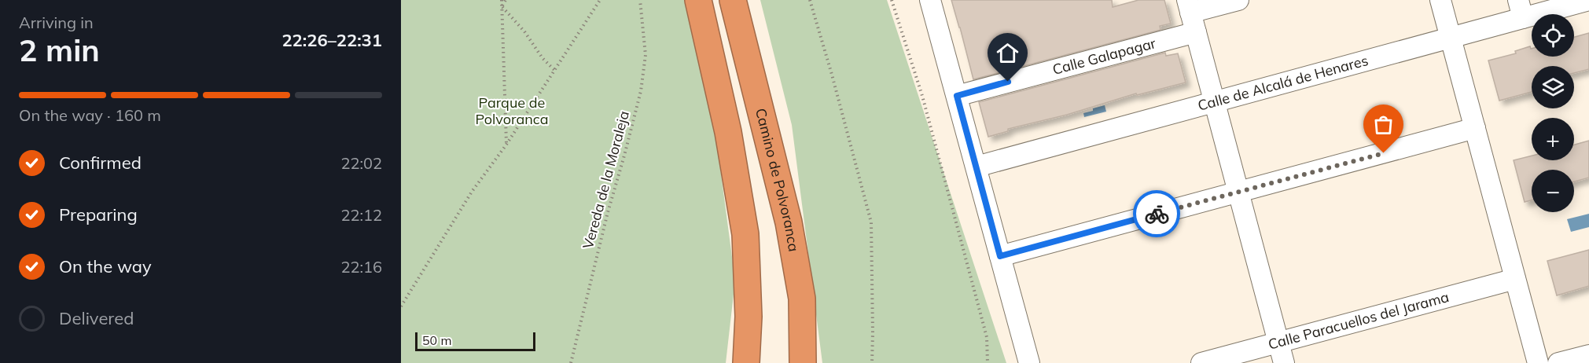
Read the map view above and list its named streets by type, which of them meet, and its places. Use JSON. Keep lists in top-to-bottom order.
{
  "streets": {
    "highway": ["Camino de Polvoranca"],
    "street": ["Calle Galapagar", "Calle de Alcalá de Henares", "Calle Paracuellos del Jarama"],
    "path": ["Vereda de la Moraleja"]
  },
  "parks": ["Parque de Polvoranca"],
  "scale_bar": "50 m",
  "page": {
    "heading": ["2 min", "Arriving in", "22:26–22:31"],
    "map_buttons": ["+", "−"],
    "bar": "On the way · 160 m",
    "list": [
      ["Confirmed", "22:02"],
      ["Preparing", "22:12"],
      ["On the way", "22:16"],
      "Delivered"
    ],
    "scale": "50 m"
  }
}
